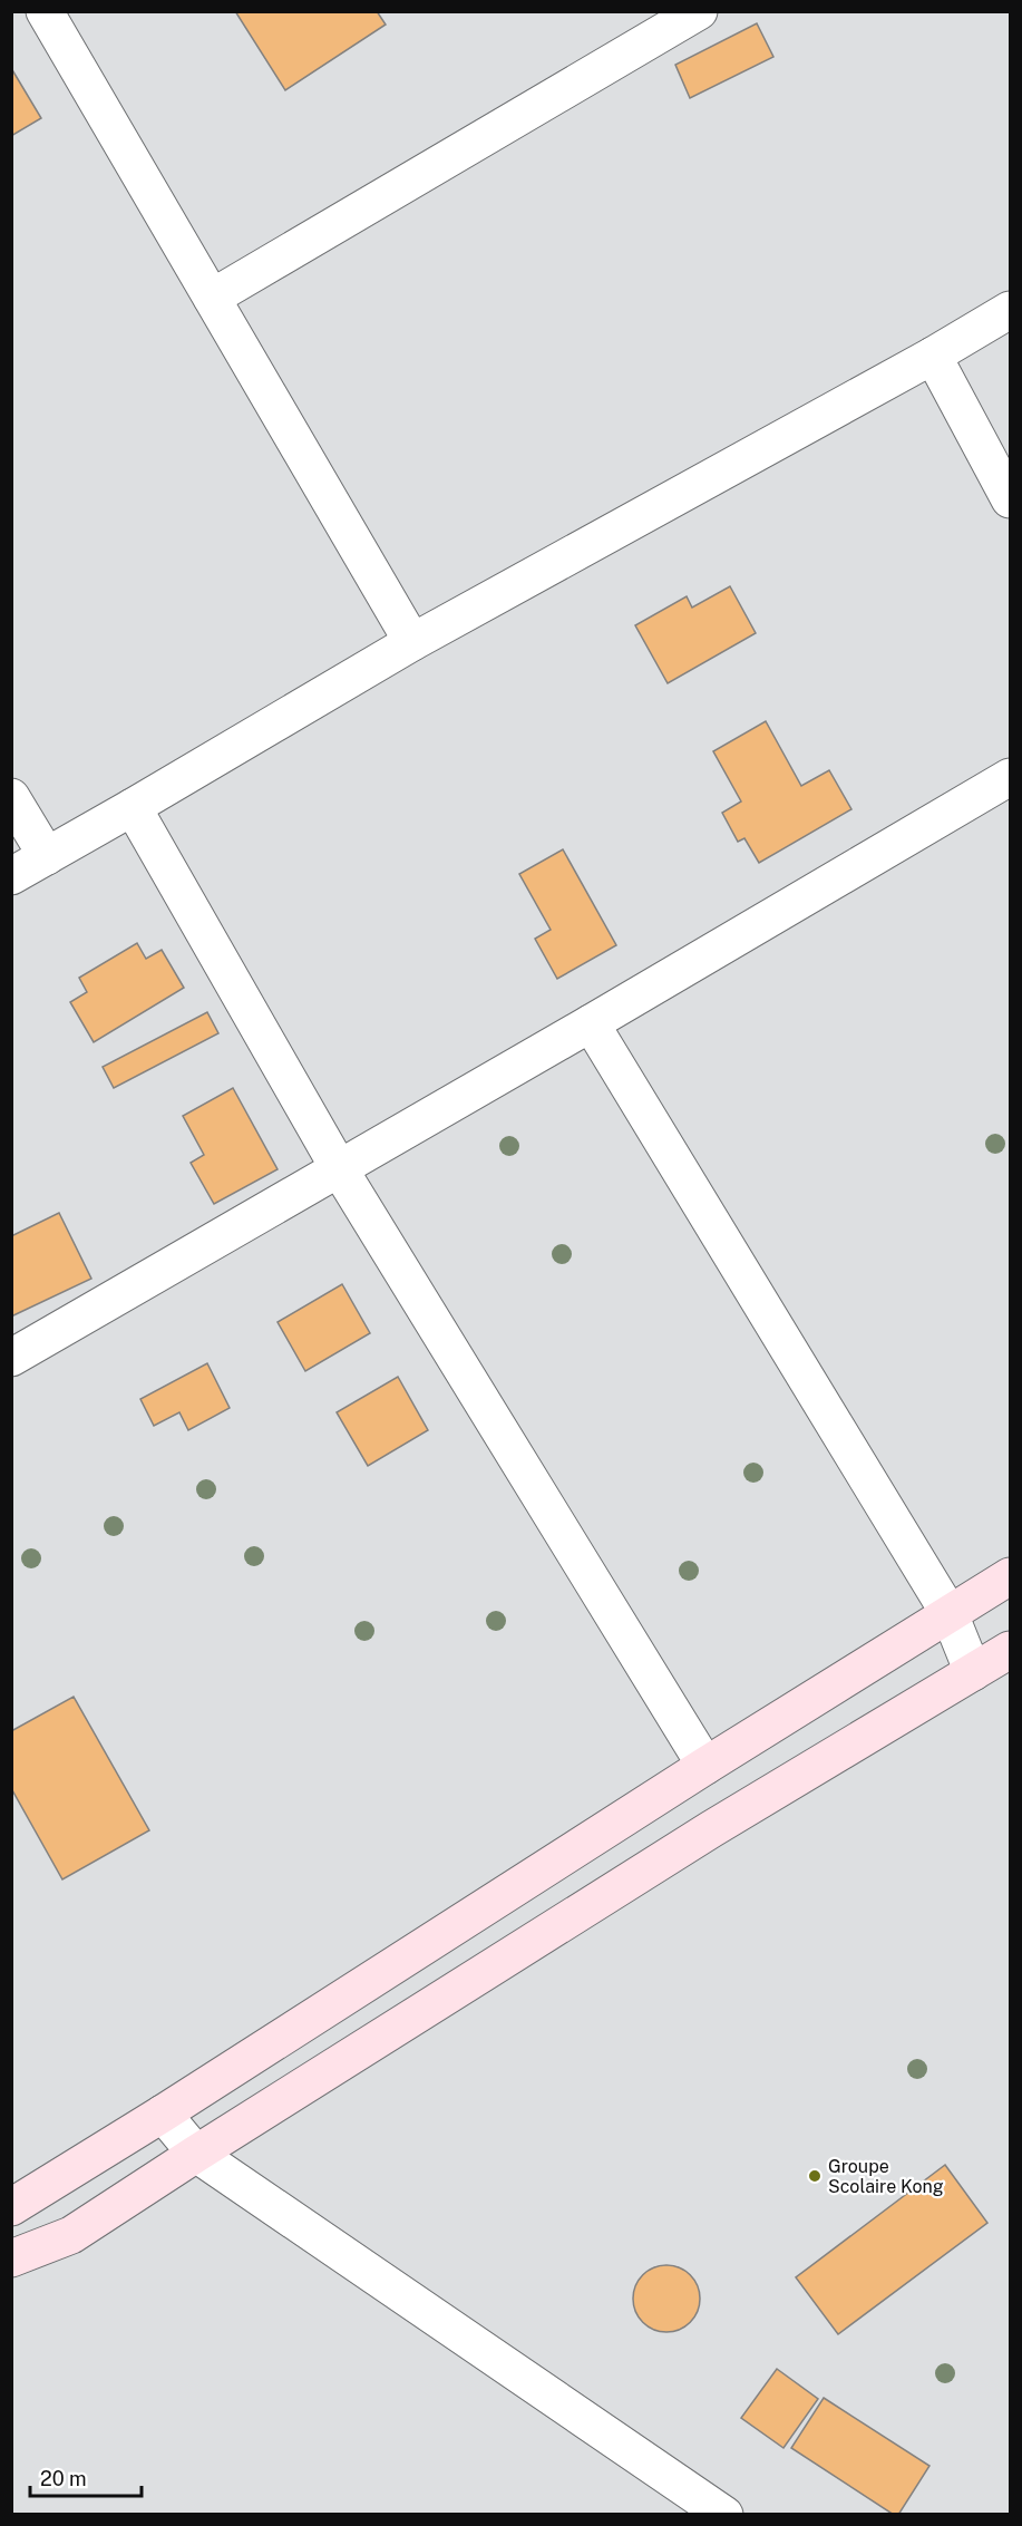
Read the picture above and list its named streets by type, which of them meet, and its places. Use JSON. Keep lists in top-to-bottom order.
{
  "places": ["Groupe Scolaire Kong"],
  "scale_bar": "20 m"
}
